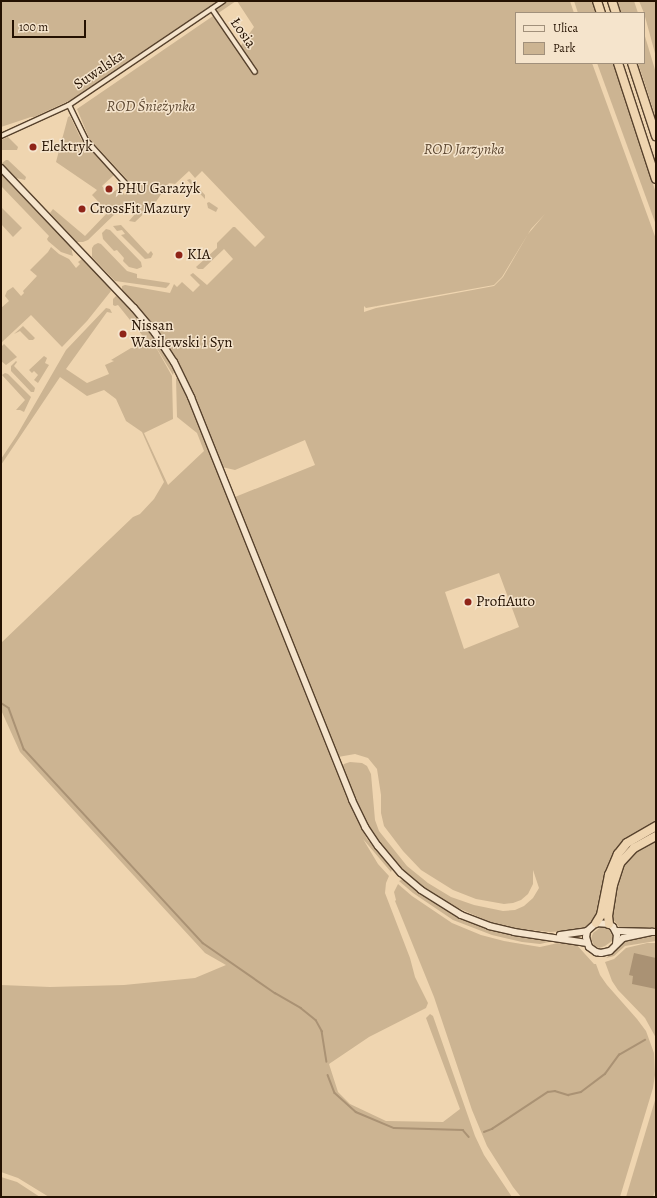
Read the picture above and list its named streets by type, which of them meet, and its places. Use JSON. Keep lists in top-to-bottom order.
{
  "streets": {
    "street": ["Łosia", "Suwalska"]
  },
  "crossings": [
    ["Łosia", "Suwalska"]
  ],
  "parks": ["ROD Śnieżynka", "ROD Jarzynka"],
  "places": [
    "Elektryk",
    "PHU Garażyk",
    "CrossFit Mazury",
    "KIA",
    "Nissan Wasilewski i Syn",
    "ProfiAuto"
  ],
  "legend": ["Ulica", "Park"],
  "scale_bar": "100 m"
}
